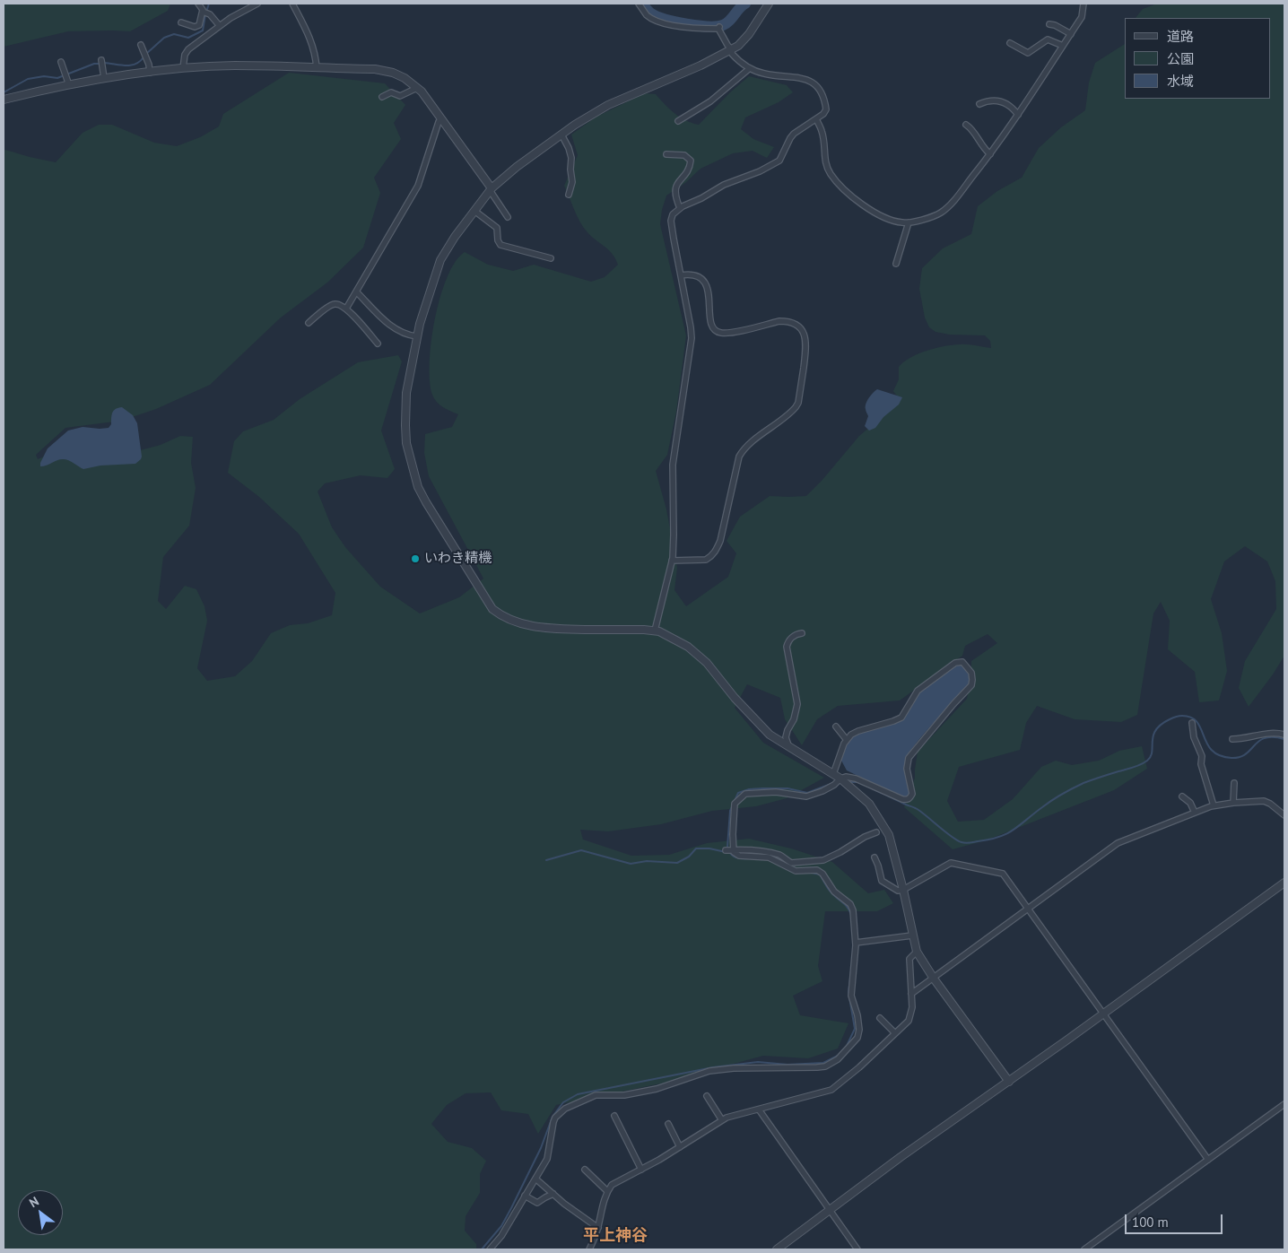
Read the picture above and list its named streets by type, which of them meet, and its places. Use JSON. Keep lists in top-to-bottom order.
{
  "districts": ["平上神谷"],
  "places": ["いわき精機"],
  "legend": ["道路", "公園", "水域"],
  "scale_bar": "100 m",
  "north": "top left"
}
